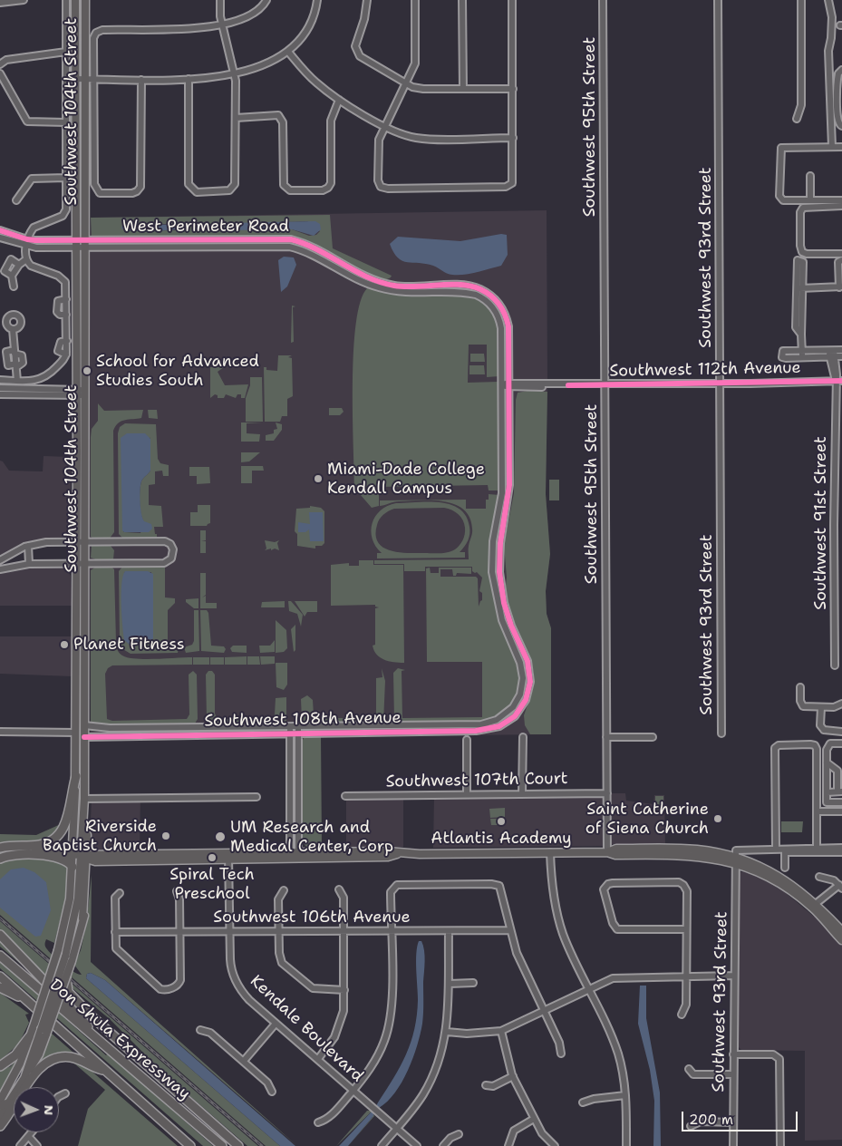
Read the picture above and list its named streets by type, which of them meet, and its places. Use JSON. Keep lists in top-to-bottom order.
{
  "streets": {
    "highway": ["Don Shula Expressway"],
    "main road": ["Southwest 104th Street"],
    "street": [
      "Southwest 95th Street",
      "West Perimeter Road",
      "Southwest 93rd Street",
      "Southwest 112th Avenue",
      "Southwest 91st Street",
      "Southwest 108th Avenue",
      "Southwest 107th Court",
      "Southwest 106th Avenue",
      "Kendale Boulevard"
    ]
  },
  "crossings": [
    ["Southwest 104th Street", "West Perimeter Road"],
    ["Southwest 104th Street", "Southwest 108th Avenue"],
    ["Southwest 95th Street", "Southwest 112th Avenue"],
    ["Southwest 95th Street", "Southwest 107th Court"],
    ["Southwest 93rd Street", "Southwest 112th Avenue"],
    ["Southwest 112th Avenue", "Southwest 91st Street"],
    ["Southwest 106th Avenue", "Kendale Boulevard"]
  ],
  "places": [
    "School for Advanced Studies South",
    "Miami-Dade College Kendall Campus",
    "Planet Fitness",
    "Saint Catherine of Siena Church",
    "Atlantis Academy",
    "Riverside Baptist Church",
    "UM Research and Medical Center, Corp",
    "Spiral Tech Preschool"
  ],
  "scale_bar": "200 m",
  "north": "right"
}
